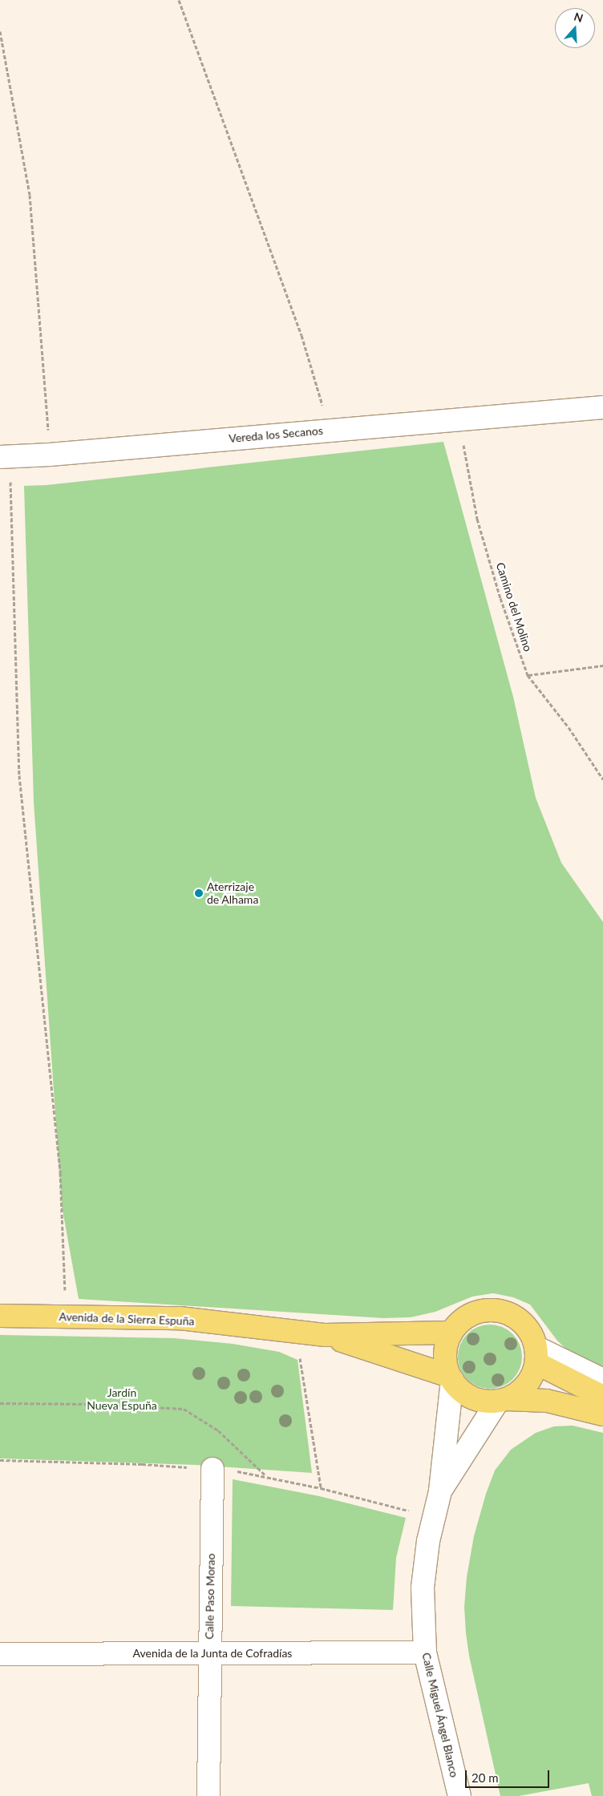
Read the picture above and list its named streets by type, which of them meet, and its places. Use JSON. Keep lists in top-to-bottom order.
{
  "streets": {
    "main road": ["Avenida de la Sierra Espuña"],
    "street": [
      "Vereda los Secanos",
      "Calle Paso Morao",
      "Avenida de la Junta de Cofradías",
      "Calle Miguel Ángel Blanco"
    ],
    "path": ["Camino del Molino"]
  },
  "crossings": [
    ["Vereda los Secanos", "Camino del Molino"],
    ["Avenida de la Sierra Espuña", "Calle Miguel Ángel Blanco"],
    ["Calle Paso Morao", "Avenida de la Junta de Cofradías"],
    ["Avenida de la Junta de Cofradías", "Calle Miguel Ángel Blanco"]
  ],
  "parks": ["Jardín Nueva Espuña"],
  "places": ["Aterrizaje de Alhama"],
  "scale_bar": "20 m",
  "north": "top"
}
